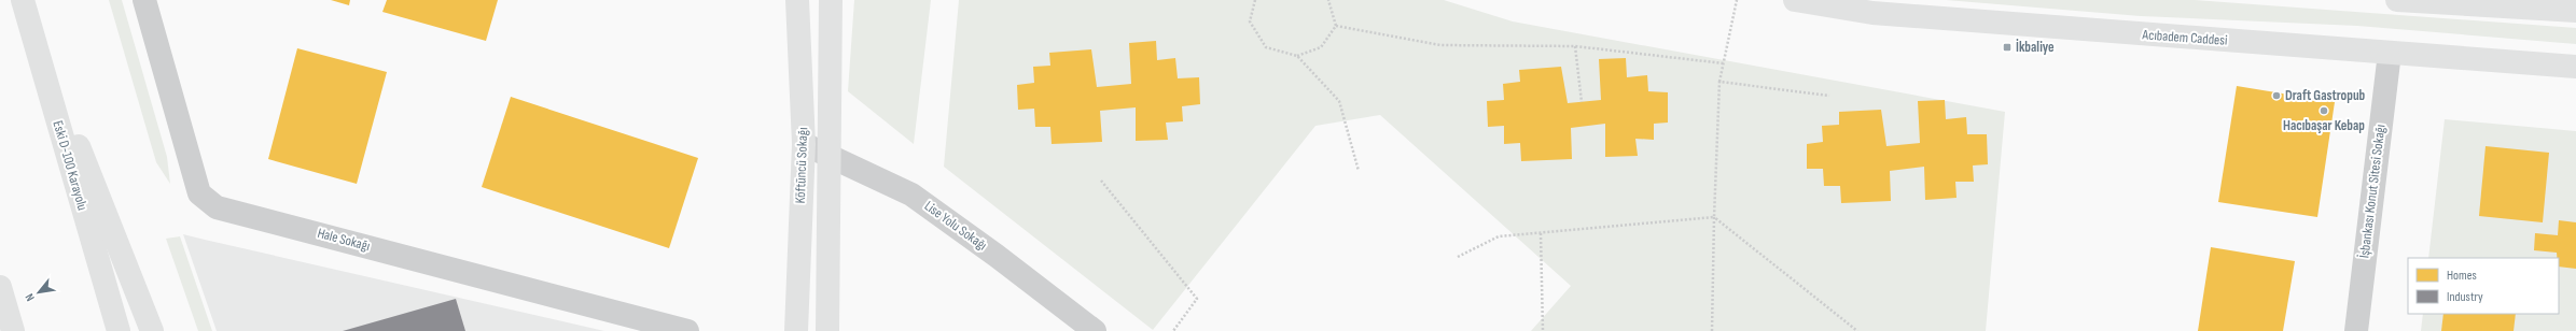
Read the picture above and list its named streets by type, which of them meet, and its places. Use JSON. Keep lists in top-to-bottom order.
{
  "streets": {
    "main road": ["Acıbadem Caddesi", "Eski D-100 Karayolu", "Köftüncü Sokağı"],
    "street": ["İşbankası Konut Sitesi Sokağı", "Lise Yolu Sokağı", "Hale Sokağı"]
  },
  "crossings": [
    ["Acıbadem Caddesi", "İşbankası Konut Sitesi Sokağı"],
    ["Köftüncü Sokağı", "Lise Yolu Sokağı"]
  ],
  "places": {
    "transit": ["İkbaliye"],
    "other": ["Draft Gastropub", "Hacıbaşar Kebap"]
  },
  "legend": ["Homes", "Industry"],
  "north": "bottom left"
}
